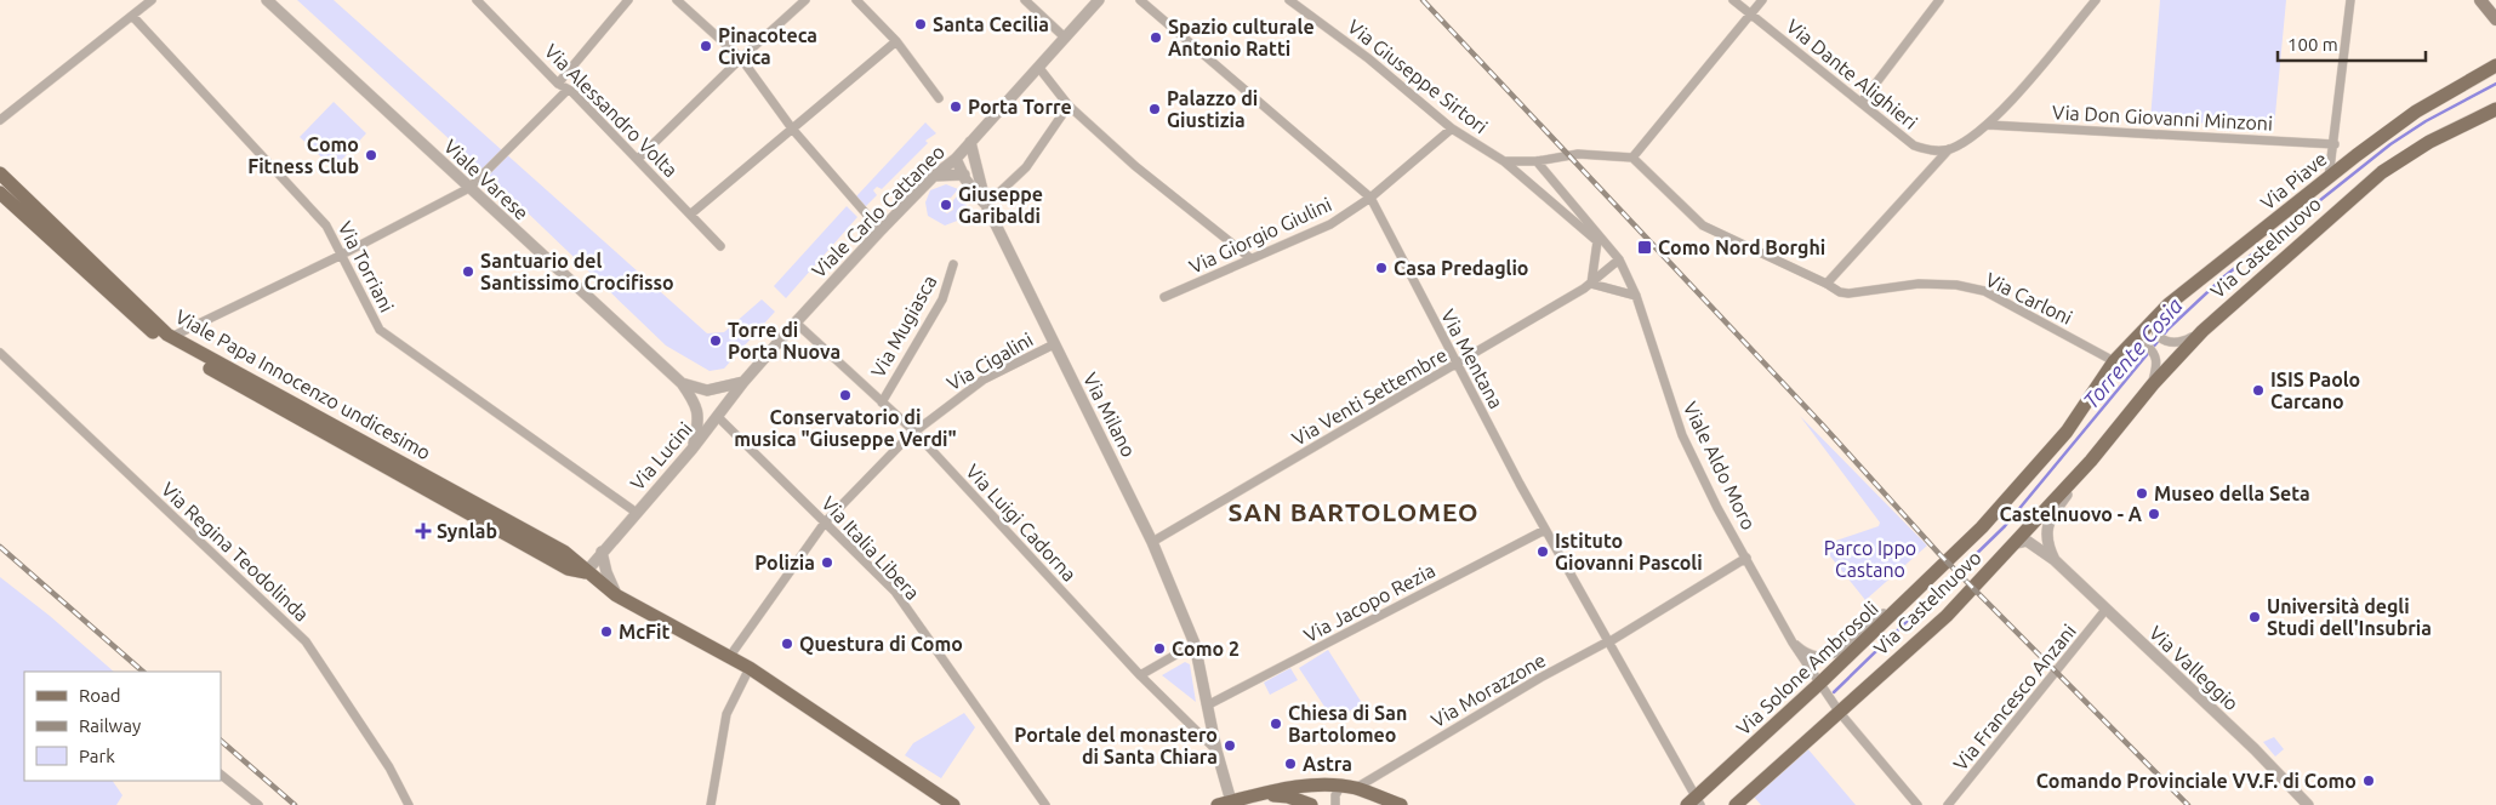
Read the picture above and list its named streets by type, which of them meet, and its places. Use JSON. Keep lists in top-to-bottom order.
{
  "streets": {
    "main road": [
      "Via Piave",
      "Via Castelnuovo",
      "Viale Papa Innocenzo undicesimo",
      "Via Solone Ambrosoli"
    ],
    "street": [
      "Via Dante Alighieri",
      "Via Giuseppe Sirtori",
      "Via Alessandro Volta",
      "Via Don Giovanni Minzoni",
      "Viale Varese",
      "Viale Carlo Cattaneo",
      "Via Giorgio Giulini",
      "Via Torriani",
      "Via Carloni",
      "Via Mugiasca",
      "Via Mentana",
      "Via Cigalini",
      "Via Venti Settembre",
      "Via Milano",
      "Via Lucini",
      "Viale Aldo Moro",
      "Via Luigi Cadorna",
      "Via Italia Libera",
      "Via Regina Teodolinda",
      "Via Jacopo Rezia",
      "Via Valleggio",
      "Via Morazzone",
      "Via Francesco Anzani"
    ]
  },
  "crossings": [
    ["Via Giuseppe Sirtori", "Via Giorgio Giulini"],
    ["Via Giuseppe Sirtori", "Via Venti Settembre"],
    ["Via Don Giovanni Minzoni", "Via Piave"],
    ["Viale Varese", "Via Lucini"],
    ["Via Piave", "Via Solone Ambrosoli"],
    ["Viale Carlo Cattaneo", "Via Milano"],
    ["Viale Carlo Cattaneo", "Via Lucini"],
    ["Viale Carlo Cattaneo", "Via Luigi Cadorna"],
    ["Via Giorgio Giulini", "Via Mentana"],
    ["Via Castelnuovo", "Viale Aldo Moro"],
    ["Via Castelnuovo", "Via Valleggio"],
    ["Via Torriani", "Via Lucini"],
    ["Via Carloni", "Via Solone Ambrosoli"],
    ["Via Mugiasca", "Via Luigi Cadorna"],
    ["Via Mentana", "Via Venti Settembre"],
    ["Via Mentana", "Via Jacopo Rezia"],
    ["Via Mentana", "Via Solone Ambrosoli"],
    ["Via Mentana", "Via Morazzone"],
    ["Via Cigalini", "Viale Papa Innocenzo undicesimo"],
    ["Via Cigalini", "Via Milano"],
    ["Via Cigalini", "Via Luigi Cadorna"],
    ["Via Cigalini", "Via Italia Libera"],
    ["Viale Papa Innocenzo undicesimo", "Via Lucini"],
    ["Via Venti Settembre", "Via Milano"],
    ["Via Venti Settembre", "Viale Aldo Moro"],
    ["Via Milano", "Via Luigi Cadorna"],
    ["Via Milano", "Via Jacopo Rezia"],
    ["Via Lucini", "Via Italia Libera"],
    ["Viale Aldo Moro", "Via Solone Ambrosoli"],
    ["Viale Aldo Moro", "Via Morazzone"],
    ["Via Valleggio", "Via Francesco Anzani"]
  ],
  "districts": ["SAN BARTOLOMEO"],
  "water": ["Torrente Cosia"],
  "parks": ["Parco Ippo Castano"],
  "places": {
    "other": [
      "Santa Cecilia",
      "Spazio culturale Antonio Ratti",
      "Pinacoteca Civica",
      "Porta Torre",
      "Palazzo di Giustizia",
      "Como Fitness Club",
      "Giuseppe Garibaldi",
      "Casa Predaglio",
      "Santuario del Santissimo Crocifisso",
      "Torre di Porta Nuova",
      "ISIS Paolo Carcano",
      "Conservatorio di musica \"Giuseppe Verdi\"",
      "Museo della Seta",
      "Castelnuovo - A",
      "Istituto Giovanni Pascoli",
      "Polizia",
      "Università degli Studi dell'Insubria",
      "McFit",
      "Questura di Como",
      "Como 2",
      "Chiesa di San Bartolomeo",
      "Portale del monastero di Santa Chiara",
      "Astra",
      "Comando Provinciale VV.F. di Como"
    ],
    "transit": ["Como Nord Borghi"],
    "health": ["Synlab"]
  },
  "legend": ["Road", "Railway", "Park"],
  "scale_bar": "100 m"
}
